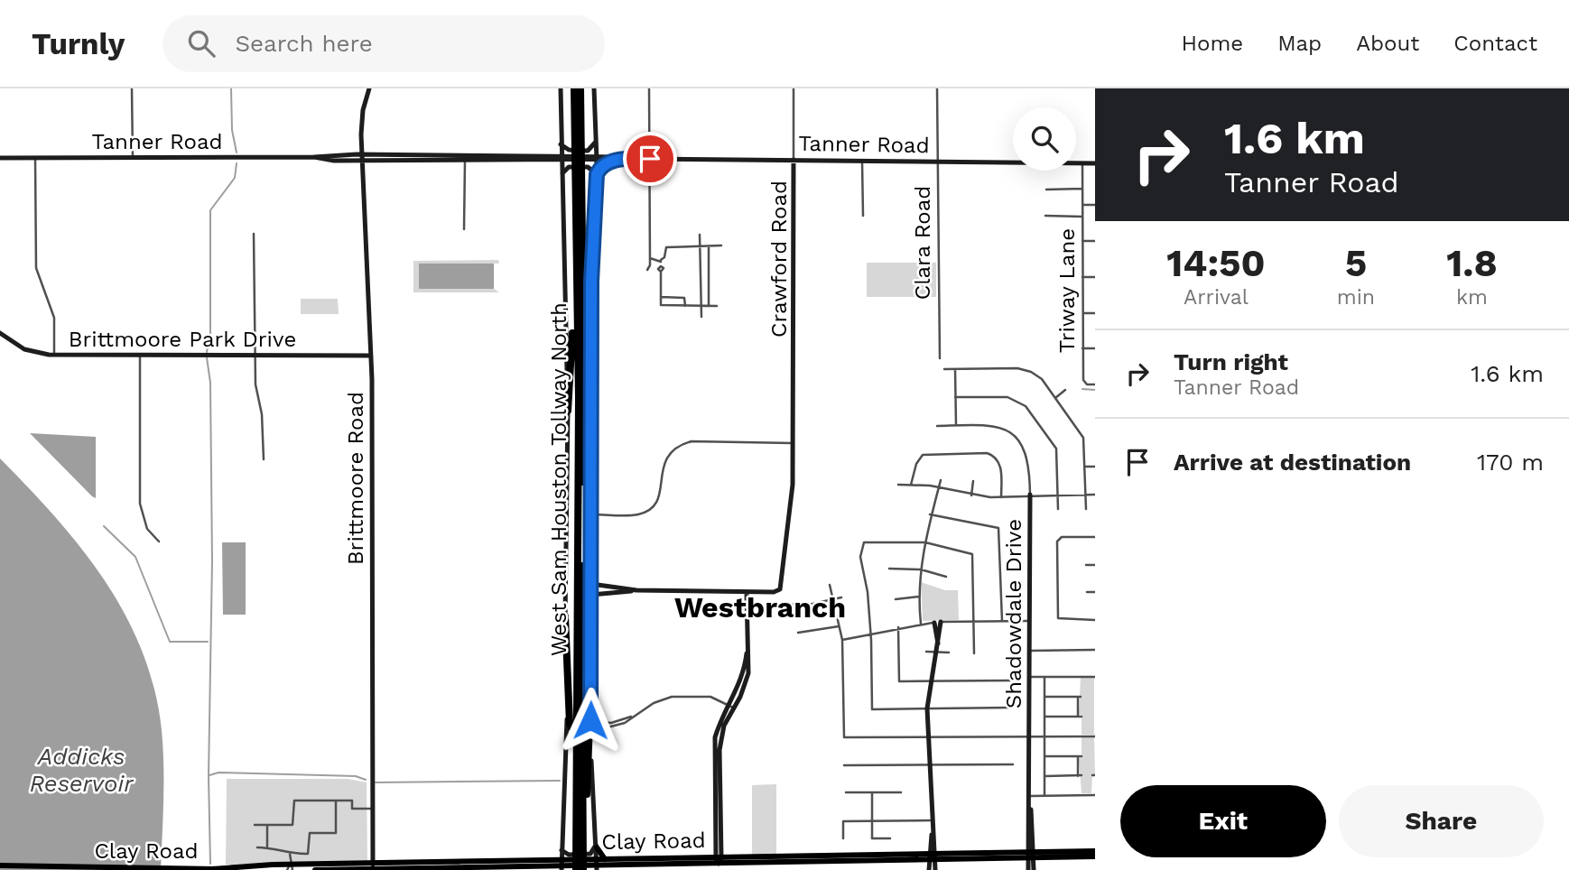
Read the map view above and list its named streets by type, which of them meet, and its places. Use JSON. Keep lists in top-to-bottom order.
{
  "streets": {
    "highway": ["West Sam Houston Tollway North"],
    "main road": [
      "Tanner Road",
      "Crawford Road",
      "Brittmoore Park Drive",
      "Brittmoore Road",
      "Shadowdale Drive",
      "Clay Road"
    ],
    "street": ["Clara Road", "Triway Lane"]
  },
  "crossings": [
    ["Tanner Road", "Clara Road"],
    ["Tanner Road", "Crawford Road"],
    ["Tanner Road", "Triway Lane"],
    ["Tanner Road", "Brittmoore Road"],
    ["Brittmoore Park Drive", "Brittmoore Road"],
    ["Brittmoore Road", "Clay Road"],
    ["Shadowdale Drive", "Clay Road"]
  ],
  "districts": ["Westbranch"],
  "water": ["Addicks Reservoir"],
  "page": {
    "header": "Turnly",
    "search": "Search here",
    "nav": [
      "Home",
      "Map",
      "About",
      "Contact"
    ],
    "turn": ["1.6 km", "Tanner Road"],
    "eta": [
      "14:50",
      "Arrival",
      "5",
      "min",
      "1.8",
      "km"
    ],
    "list": [
      {
        "name": "Turn right",
        "note": "Tanner Road",
        "value": "1.6 km"
      },
      {
        "name": "Arrive at destination",
        "value": "170 m"
      }
    ],
    "buttons": ["Exit", "Share"]
  }
}
